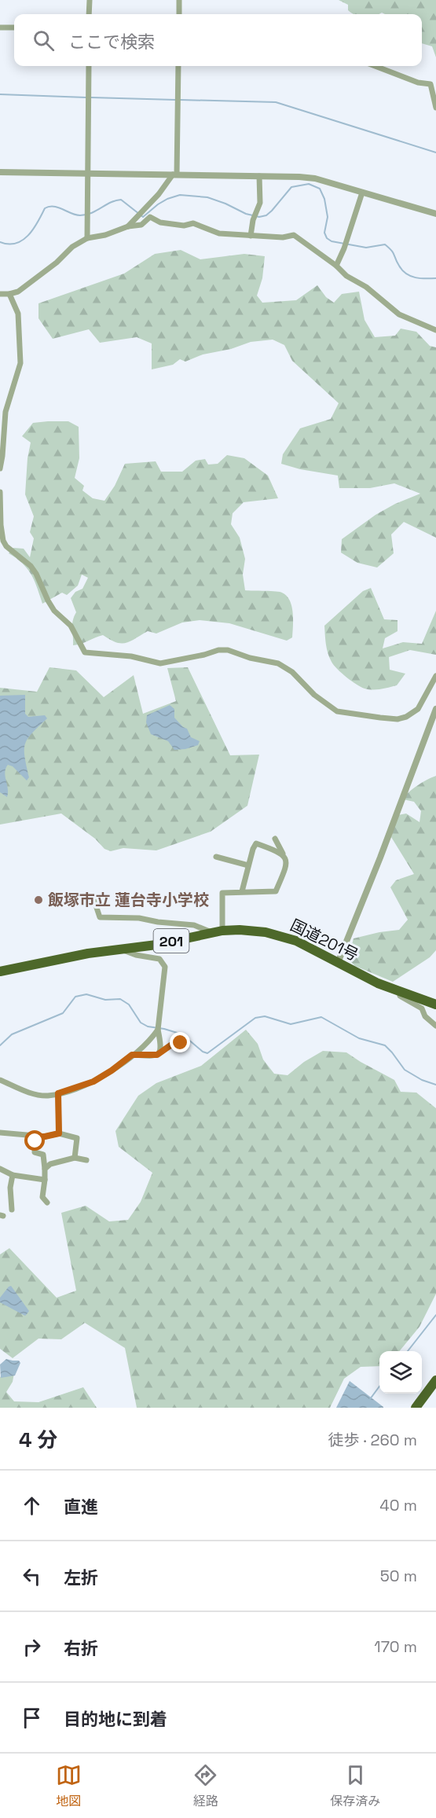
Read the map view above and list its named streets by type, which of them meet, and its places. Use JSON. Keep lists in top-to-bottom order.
{
  "streets": {
    "highway": ["国道201号", "201"]
  },
  "places": ["飯塚市立 蓮台寺小学校"],
  "page": {
    "search": "ここで検索",
    "heading": ["4 分", "徒歩 · 260 m"],
    "list": [
      ["直進", "40 m"],
      ["左折", "50 m"],
      ["右折", "170 m"],
      "目的地に到着"
    ],
    "nav": ["地図", "経路", "保存済み"]
  }
}
